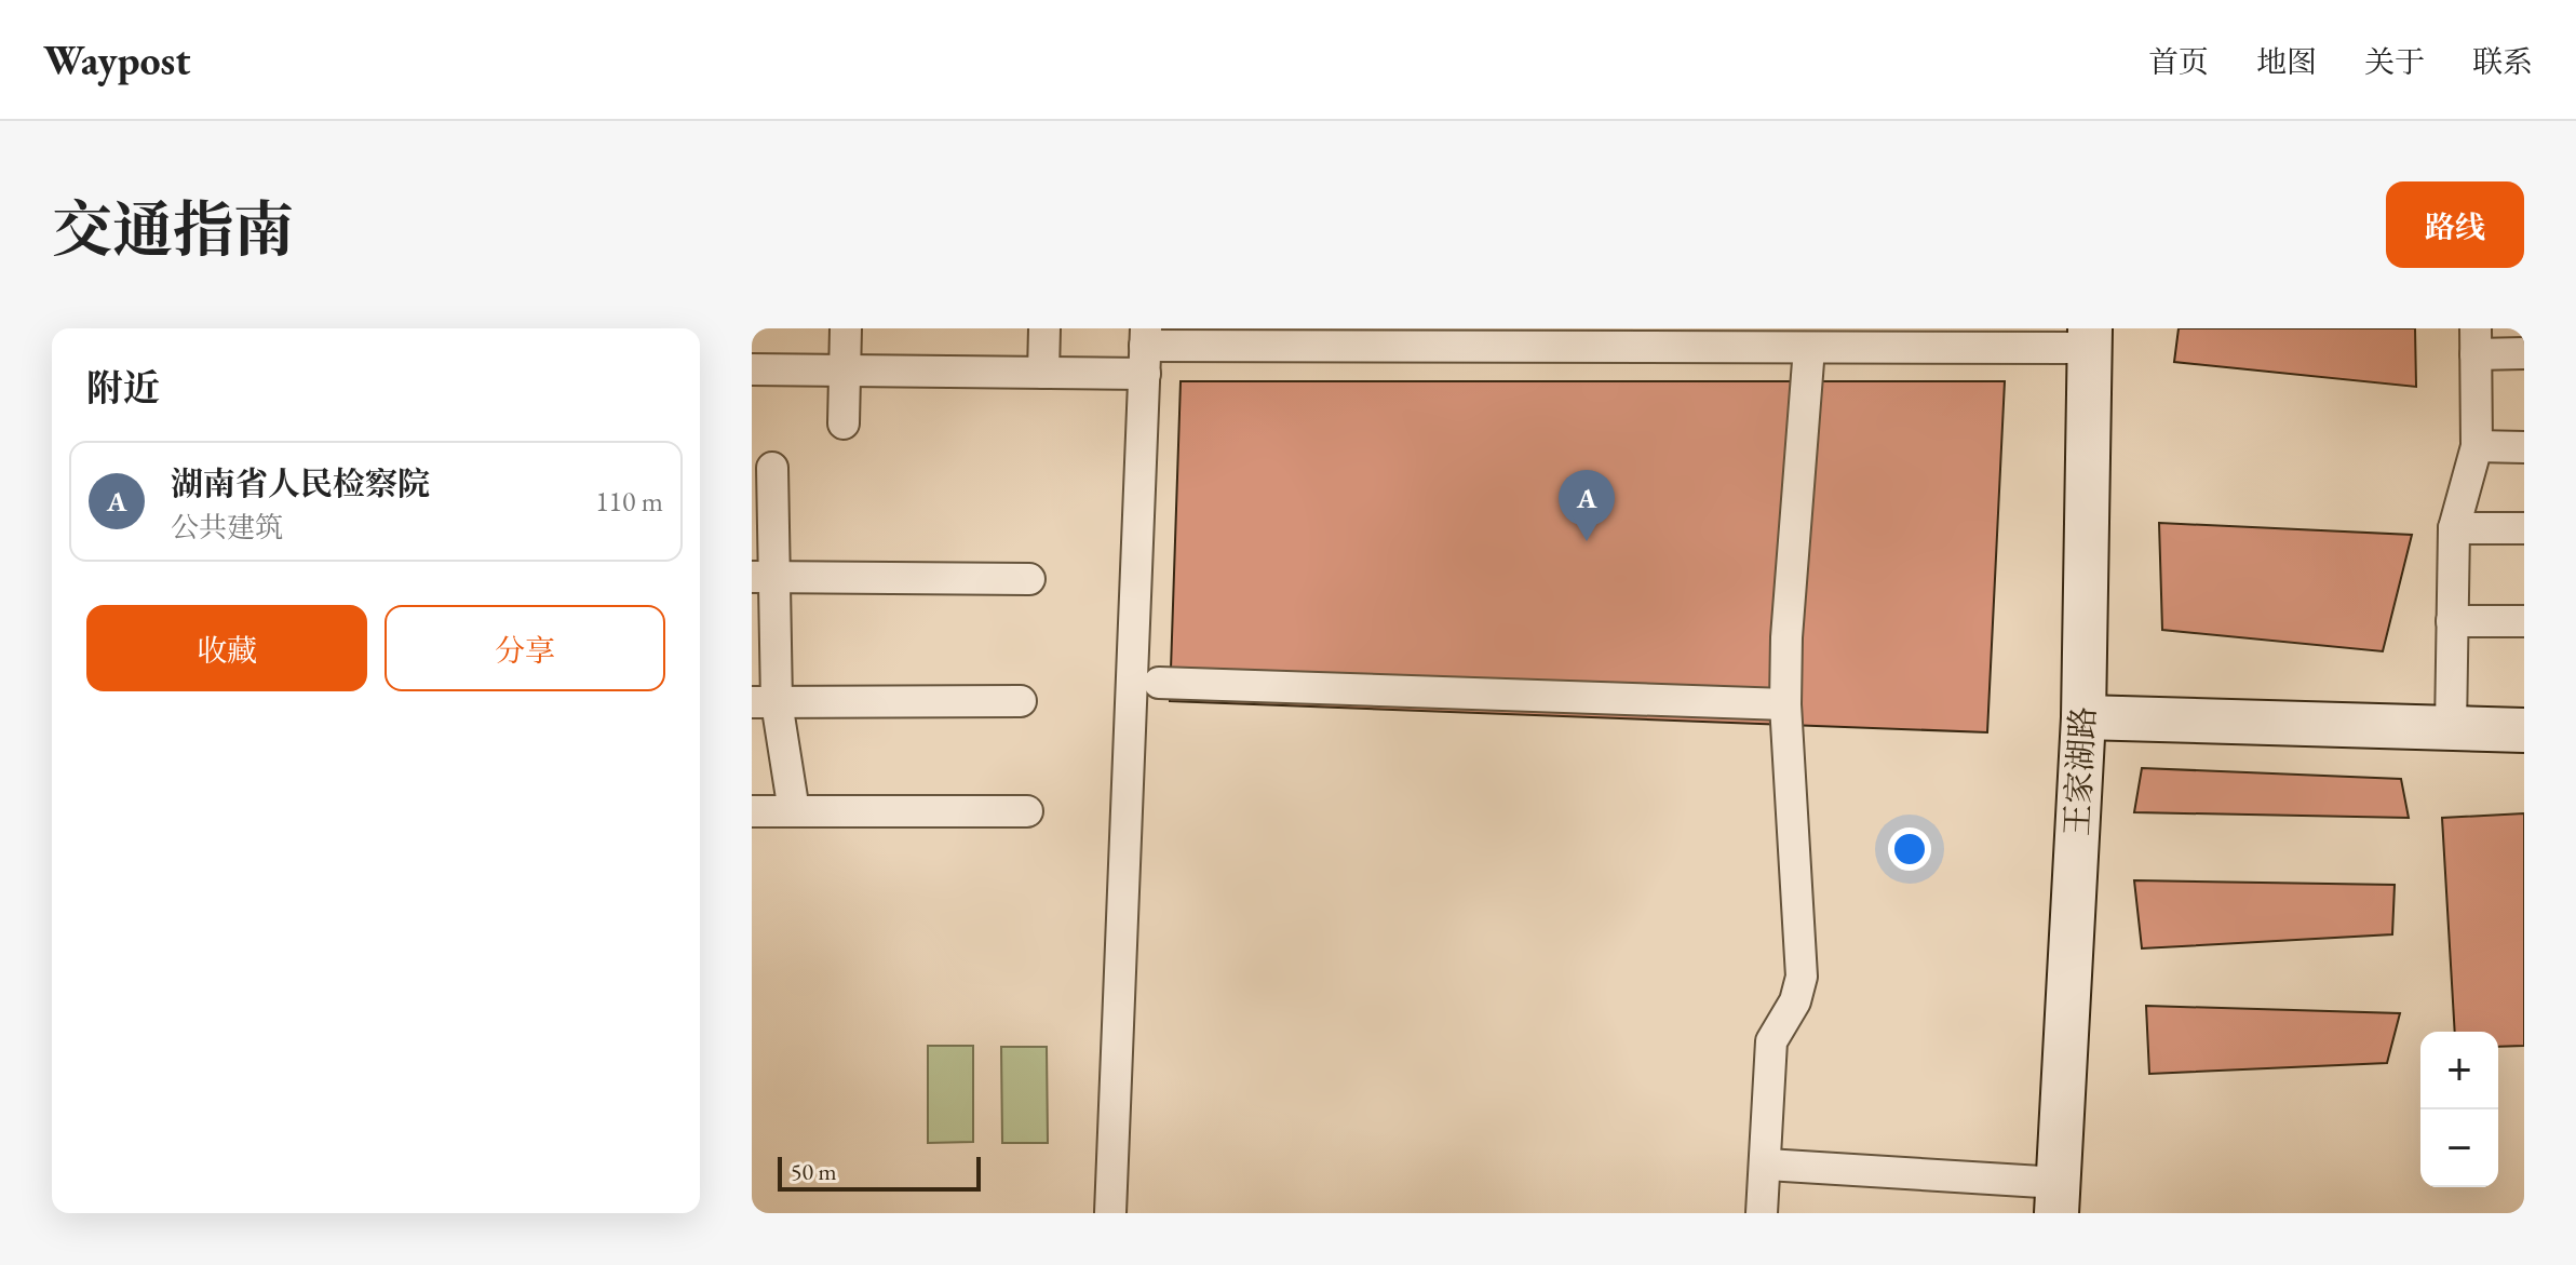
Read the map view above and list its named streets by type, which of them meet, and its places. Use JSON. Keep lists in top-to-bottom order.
{
  "streets": {
    "street": ["王家湖路"]
  },
  "scale_bar": "50 m",
  "page": {
    "header": "Waypost",
    "nav": [
      "首页",
      "地图",
      "关于",
      "联系"
    ],
    "title": "交通指南",
    "buttons": [
      "路线",
      ["收藏", "分享"]
    ],
    "heading": "附近",
    "list": [
      {
        "mark": "A",
        "name": "湖南省人民检察院",
        "note": "公共建筑",
        "value": "110 m"
      }
    ],
    "pins": "A",
    "map_buttons": ["+", "−"],
    "scale": "50 m"
  }
}
